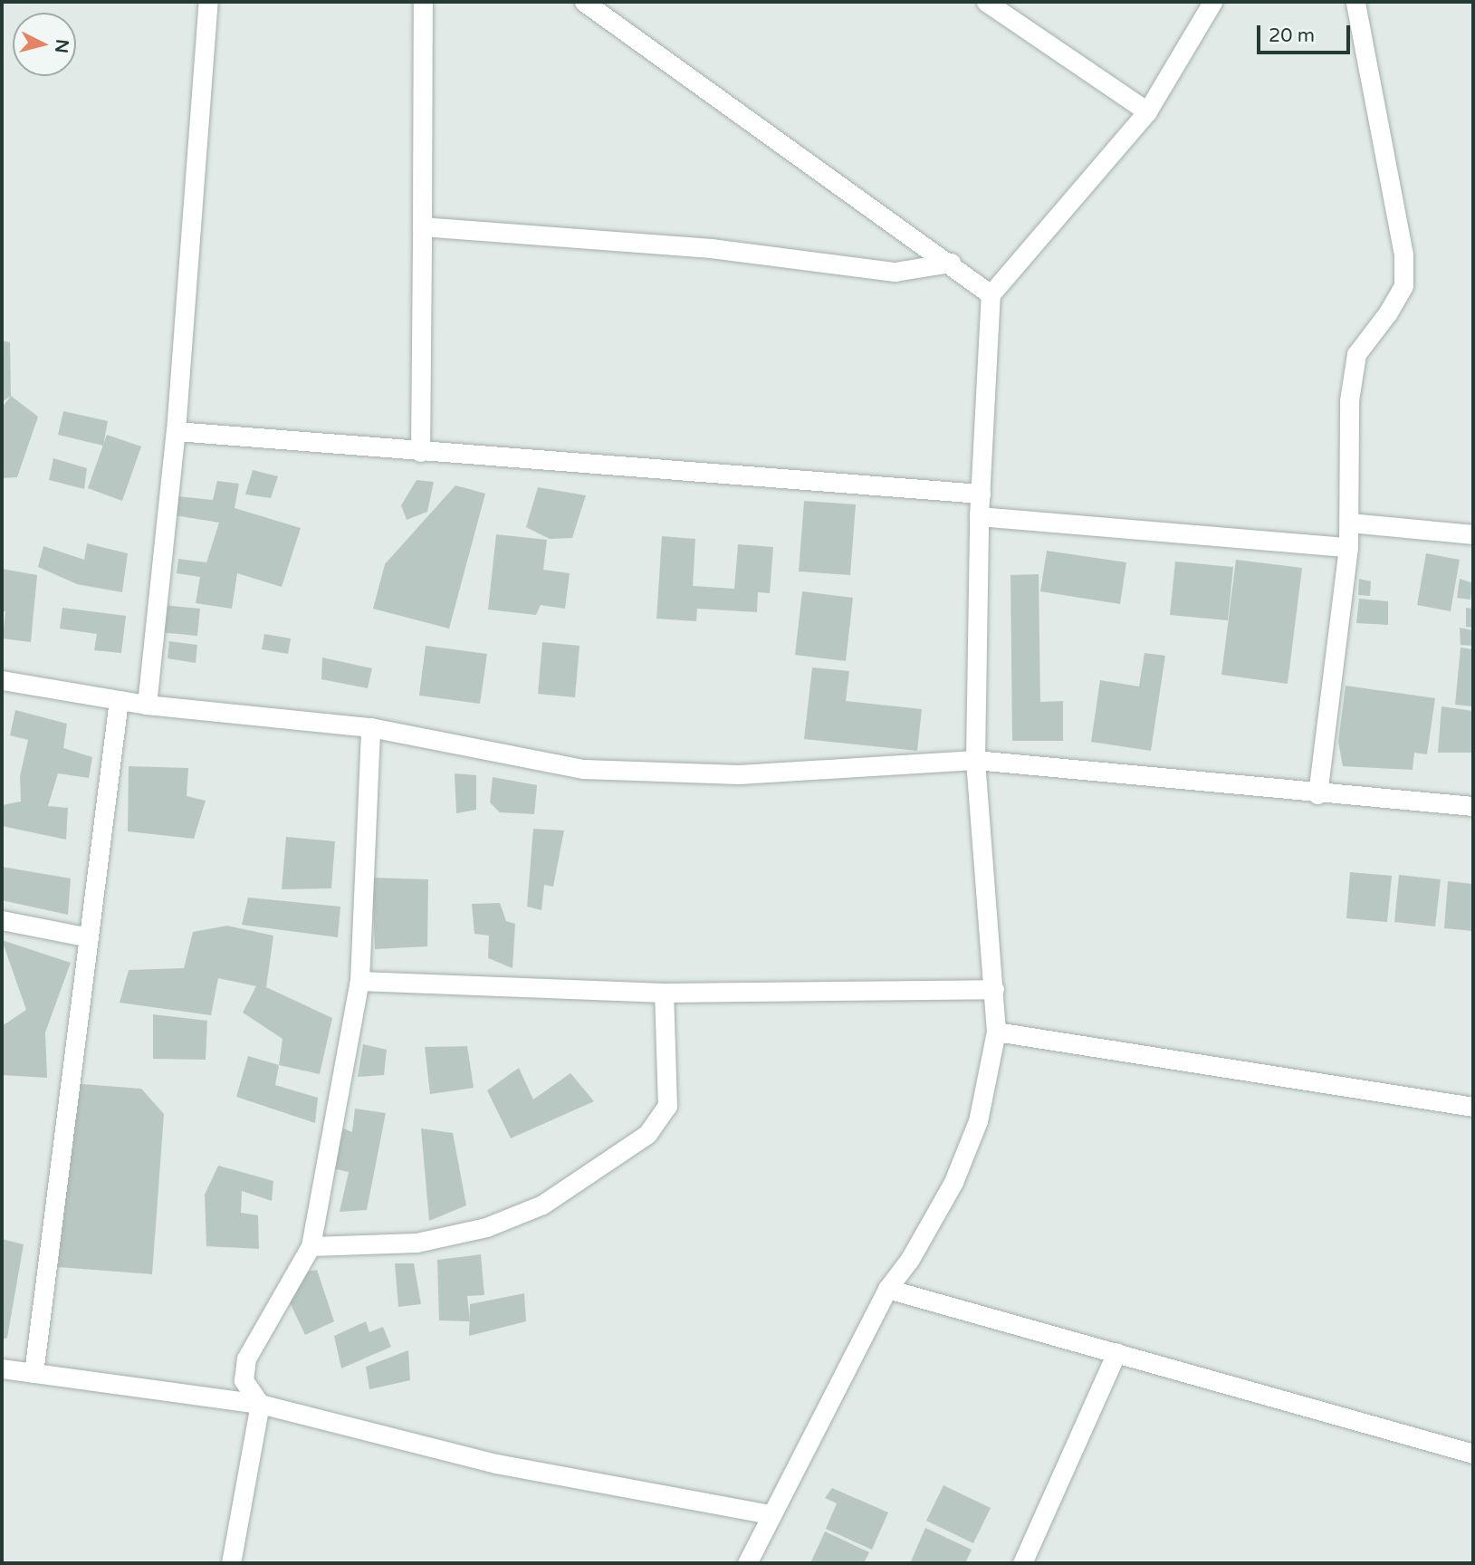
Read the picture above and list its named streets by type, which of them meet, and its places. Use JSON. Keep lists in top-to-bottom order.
{
  "scale_bar": "20 m",
  "north": "right"
}
